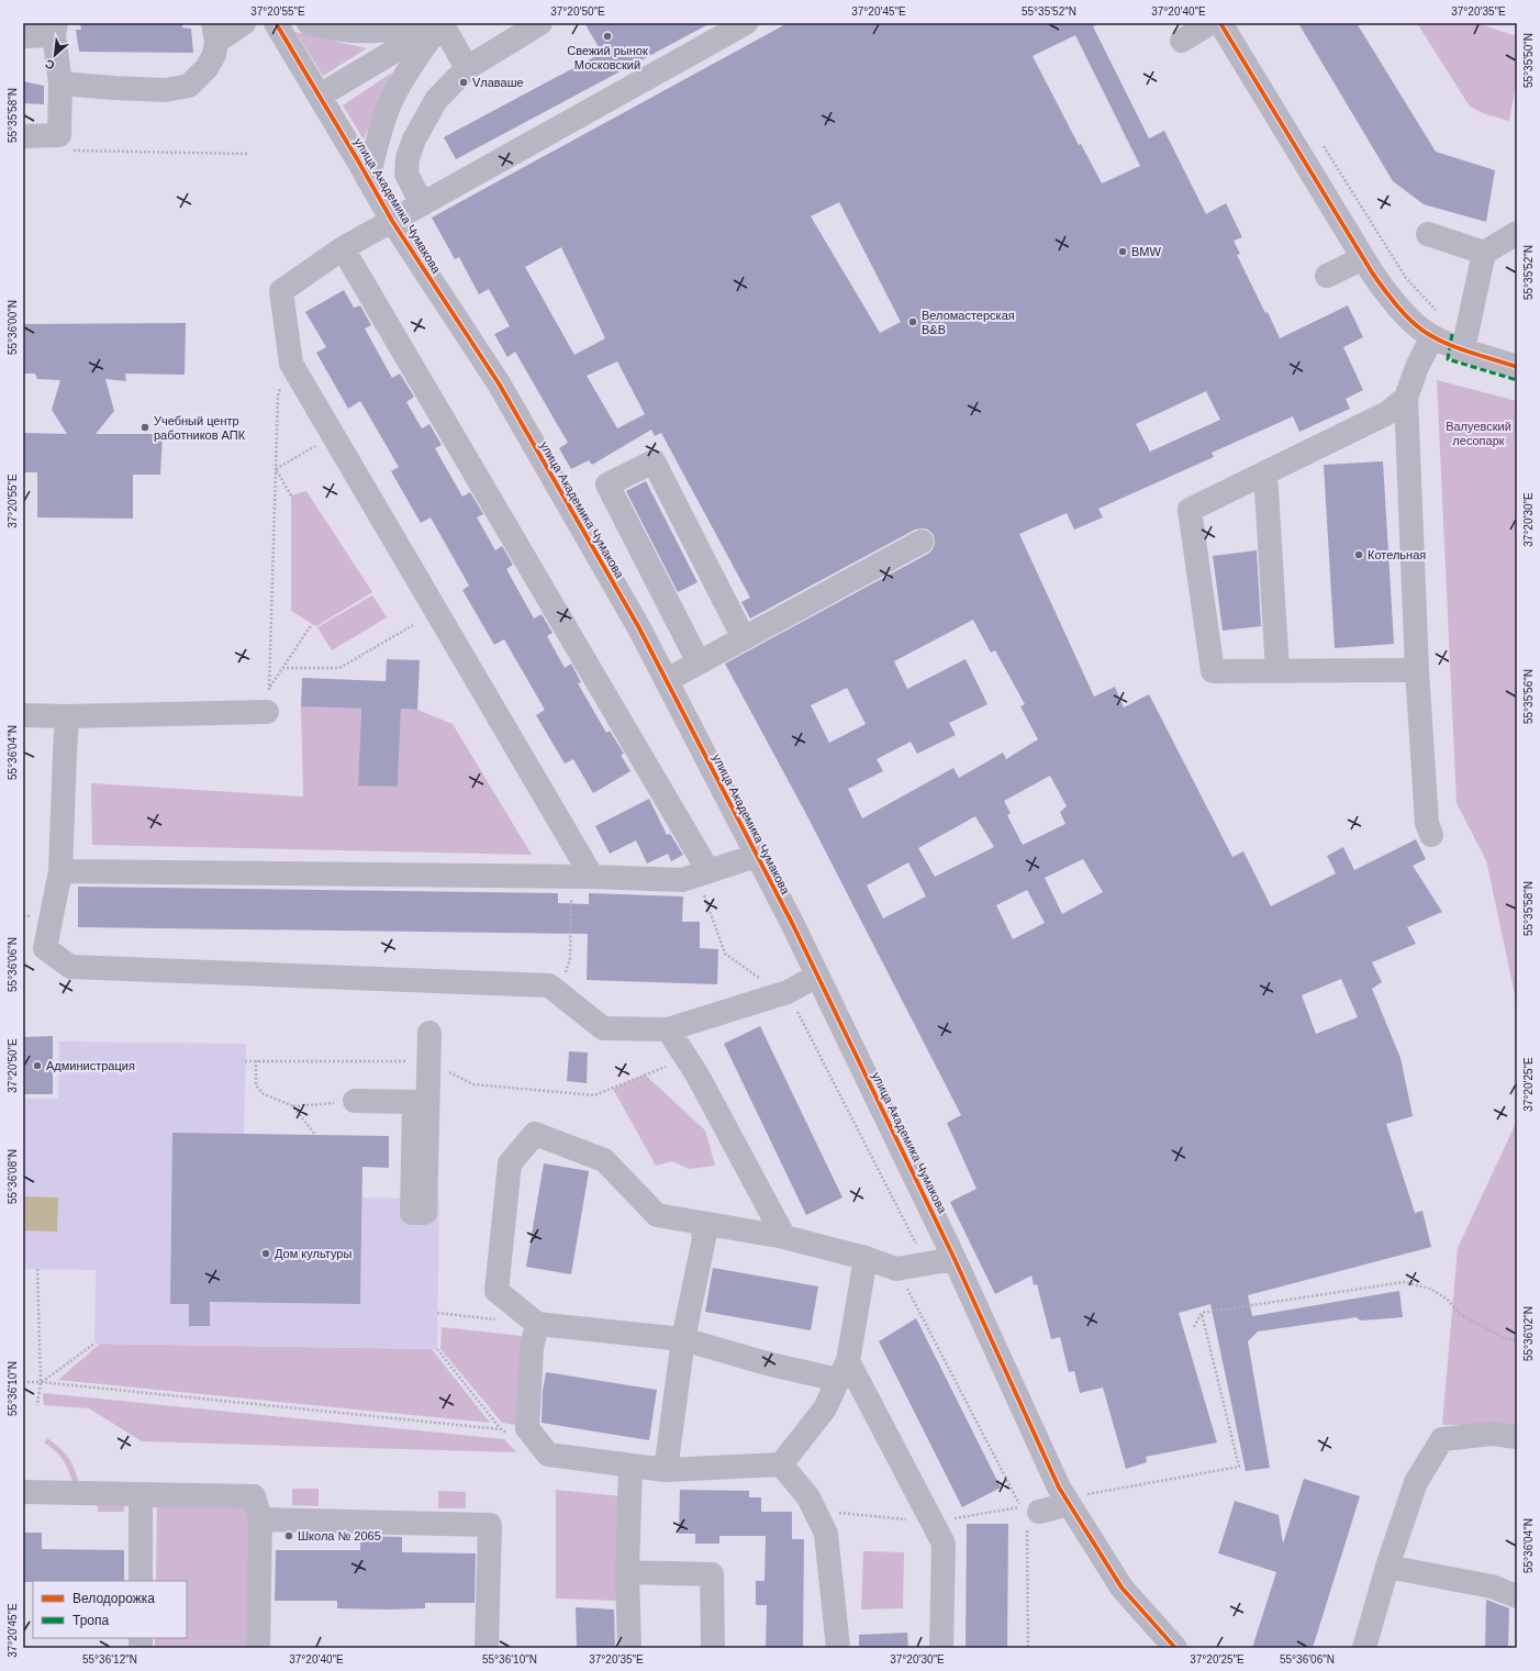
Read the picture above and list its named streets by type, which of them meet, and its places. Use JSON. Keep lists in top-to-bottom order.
{
  "streets": {
    "street": ["улица Академика Чумакова"]
  },
  "parks": ["Валуевский лесопарк"],
  "places": [
    "Свежий рынок Московский",
    "Vлаваше",
    "BMW",
    "Веломастерская B&B",
    "Учебный центр работников АПК",
    "Котельная",
    "Администрация",
    "Дом культуры",
    "Школа № 2065"
  ],
  "legend": ["Велодорожка", "Тропа"],
  "north": "bottom left",
  "coordinates": [
    "37°20'55\"E",
    "37°20'50\"E",
    "37°20'45\"E",
    "55°35'52\"N",
    "37°20'40\"E",
    "37°20'35\"E",
    "55°35'50\"N",
    "55°35'58\"N",
    "55°36'00\"N",
    "37°20'30\"E",
    "55°35'56\"N",
    "55°36'04\"N",
    "55°36'06\"N",
    "37°20'25\"E",
    "55°36'08\"N",
    "55°36'02\"N",
    "55°36'10\"N",
    "55°36'12\"N"
  ]
}
